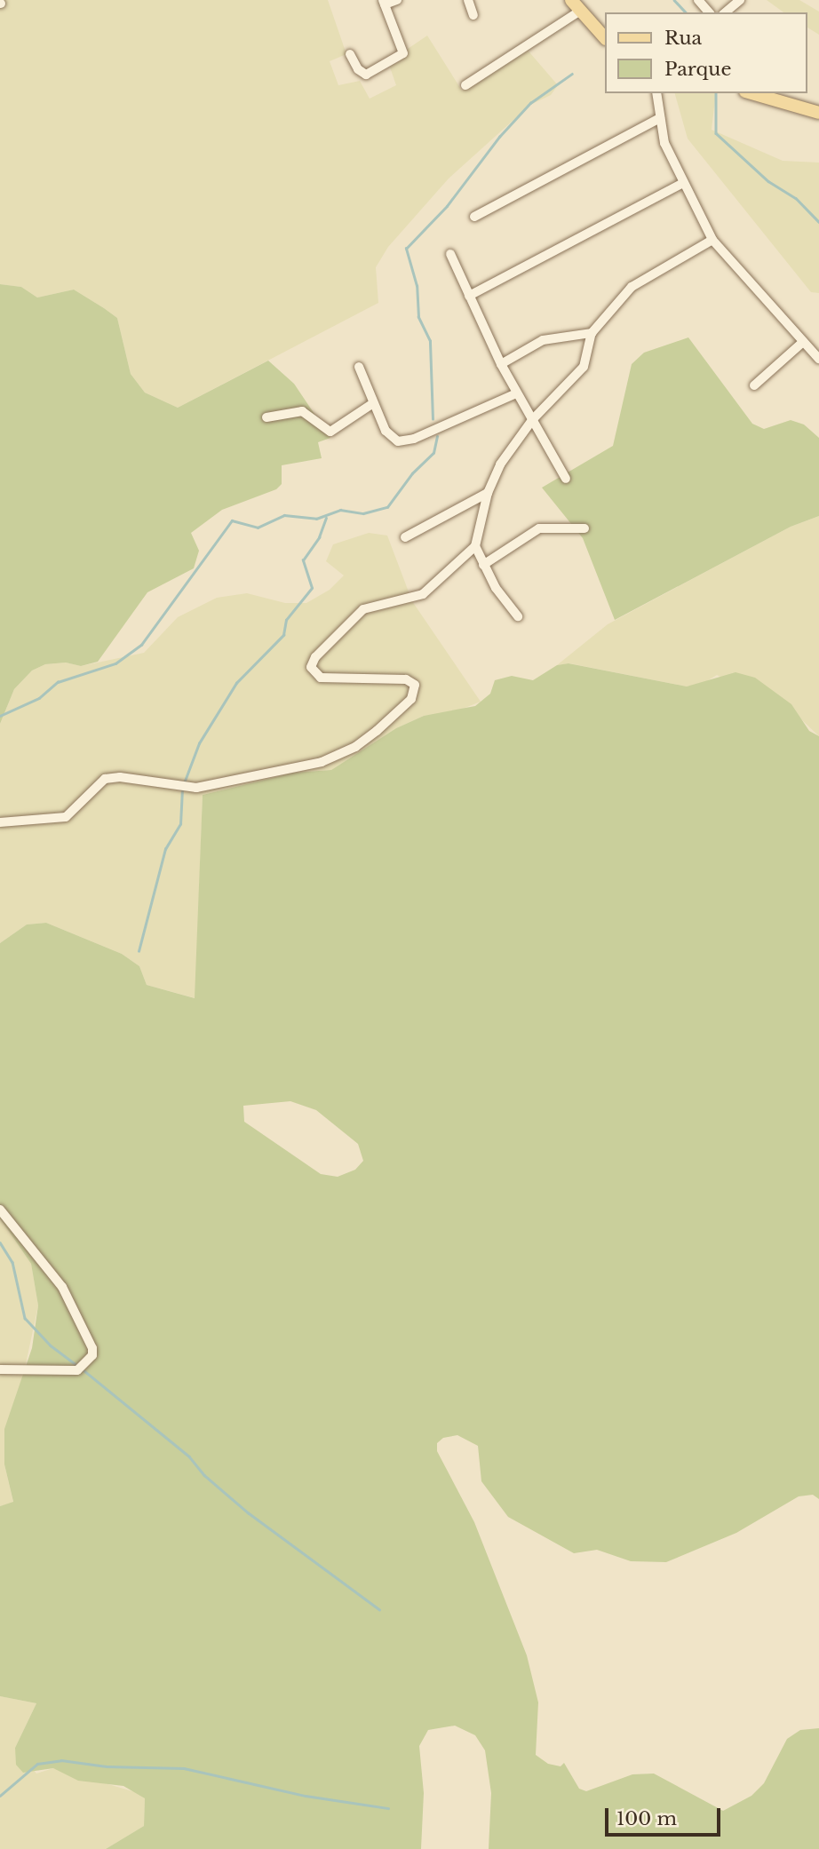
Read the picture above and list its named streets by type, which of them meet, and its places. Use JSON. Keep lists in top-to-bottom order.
{
  "legend": ["Rua", "Parque"],
  "scale_bar": "100 m"
}
